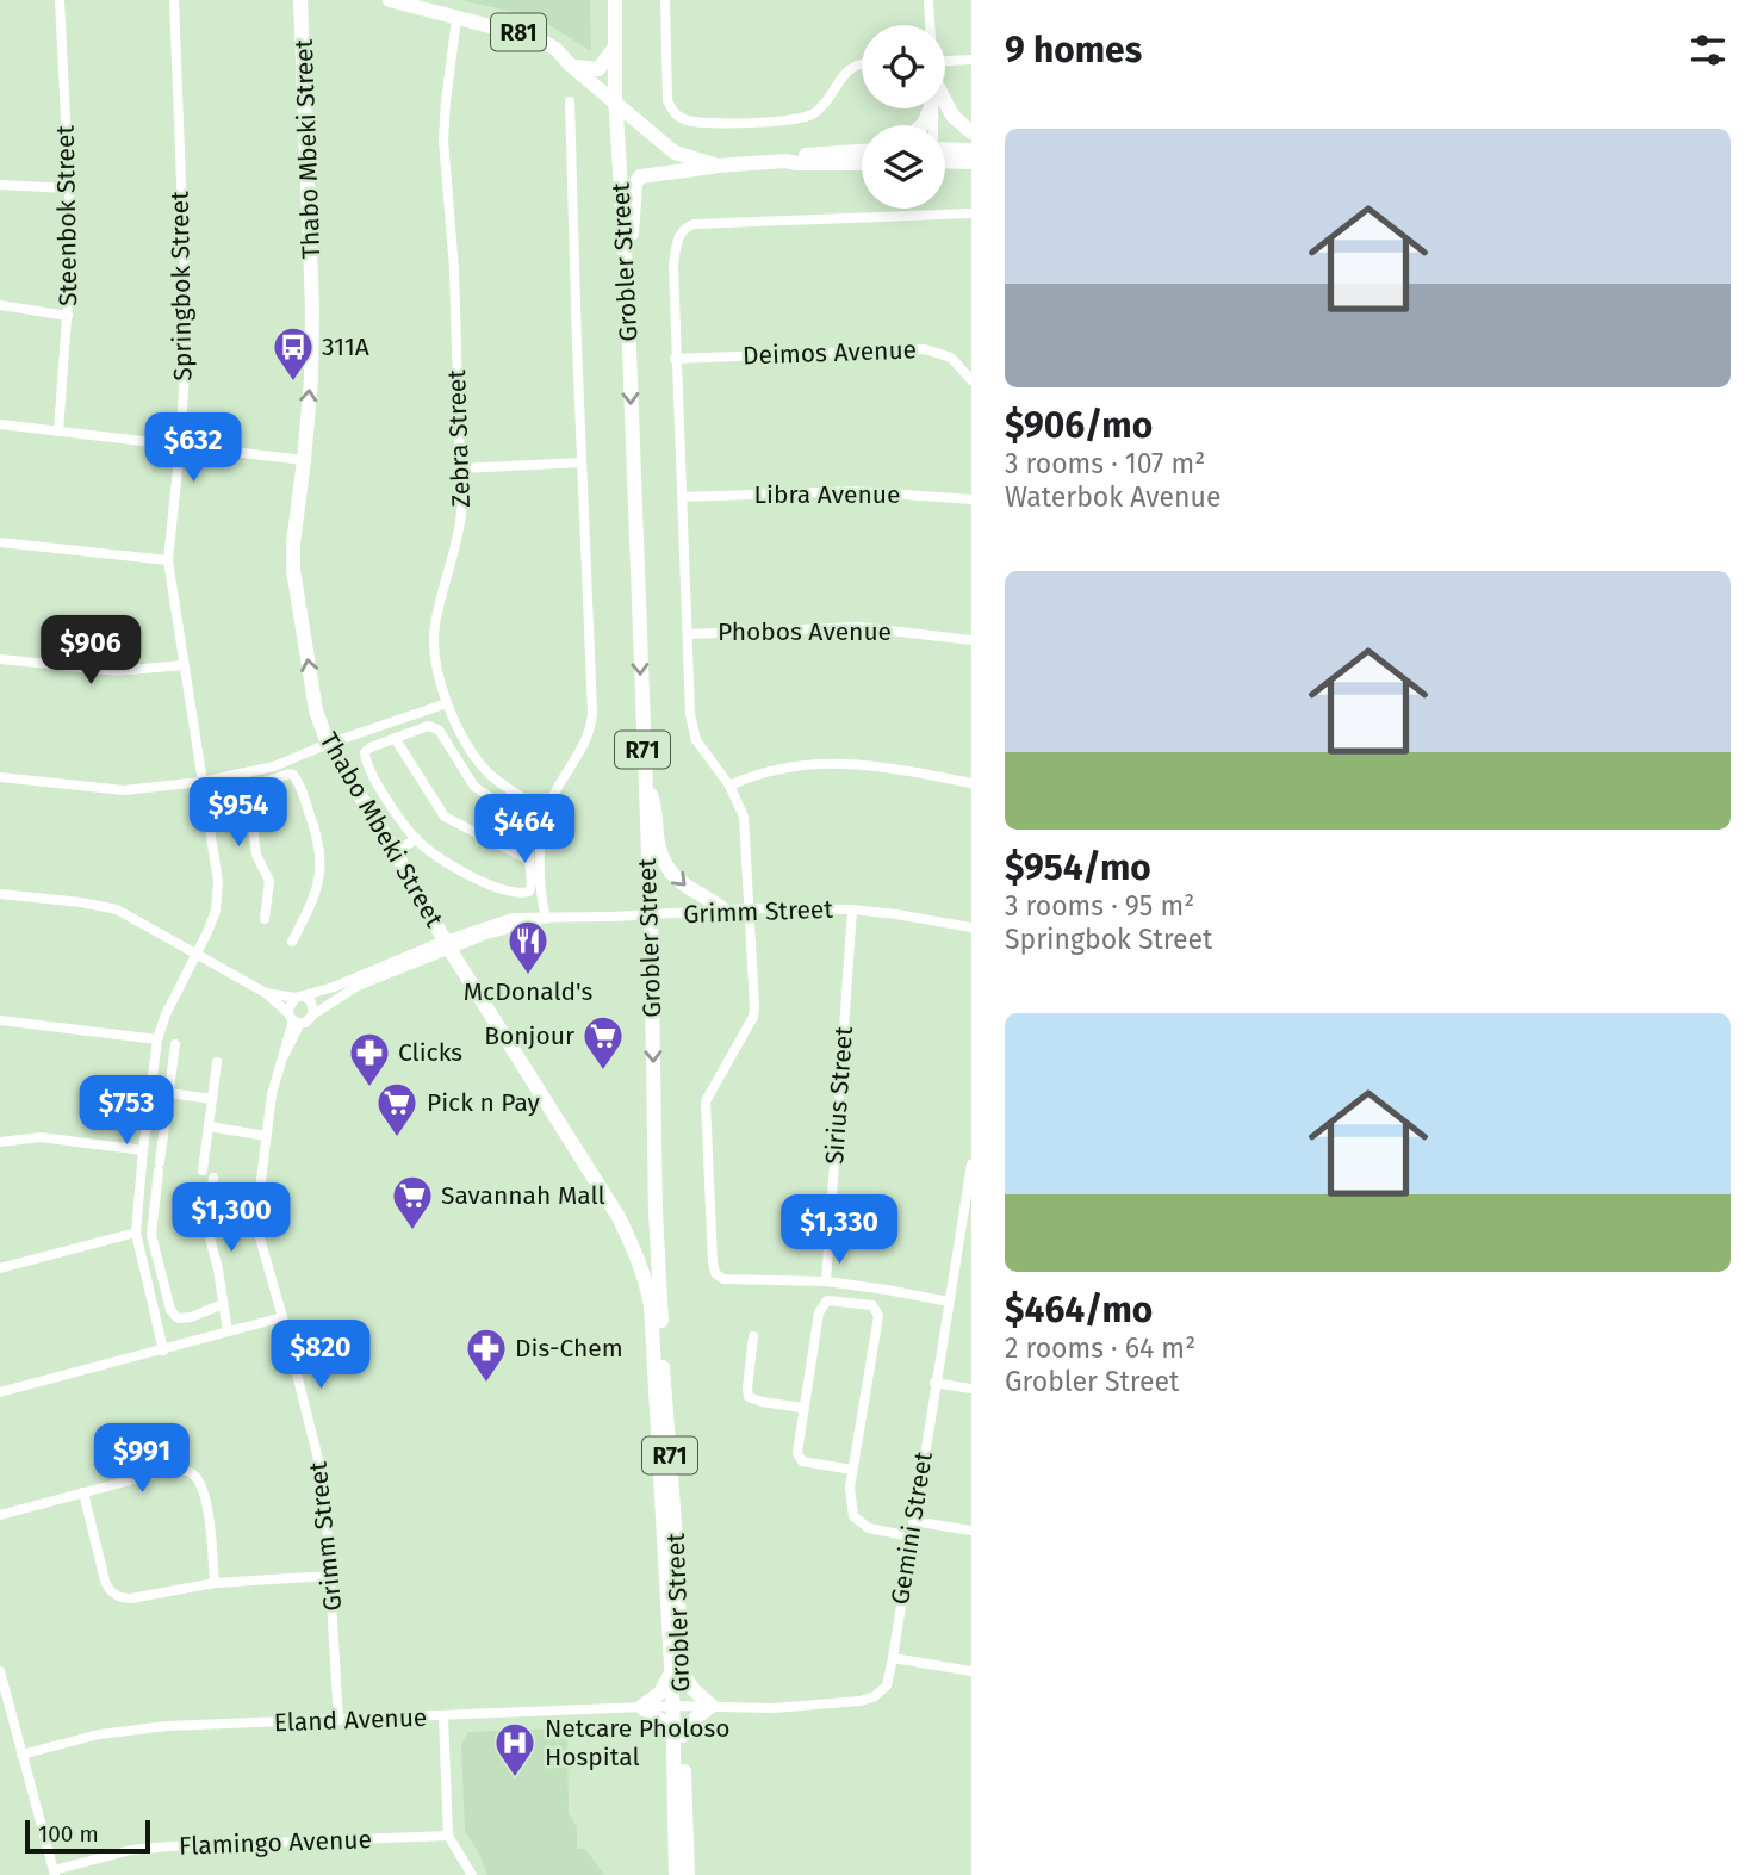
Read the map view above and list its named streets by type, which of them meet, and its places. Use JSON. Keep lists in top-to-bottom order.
{
  "streets": {
    "main road": [
      "R81",
      "Thabo Mbeki Street",
      "Grobler Street",
      "R71"
    ],
    "street": [
      "Steenbok Street",
      "Springbok Street",
      "Deimos Avenue",
      "Zebra Street",
      "Libra Avenue",
      "Phobos Avenue",
      "Grimm Street",
      "Sirius Street",
      "Gemini Street",
      "Eland Avenue",
      "Flamingo Avenue"
    ]
  },
  "crossings": [
    ["R81", "Grobler Street"],
    ["R81", "Zebra Street"],
    ["Thabo Mbeki Street", "Grobler Street"],
    ["Thabo Mbeki Street", "Grimm Street"],
    ["Grobler Street", "Deimos Avenue"],
    ["Grobler Street", "Zebra Street"],
    ["Grobler Street", "Libra Avenue"],
    ["Grobler Street", "Phobos Avenue"],
    ["Grobler Street", "Grimm Street"],
    ["Grobler Street", "Sirius Street"],
    ["Grobler Street", "Gemini Street"],
    ["Grobler Street", "Eland Avenue"],
    ["Grimm Street", "Sirius Street"],
    ["Grimm Street", "Eland Avenue"],
    ["Gemini Street", "Eland Avenue"]
  ],
  "one_way": ["Thabo Mbeki Street"],
  "places": {
    "bus stop": ["311A"],
    "restaurant": ["McDonald's"],
    "supermarket": ["Bonjour", "Pick n Pay", "Savannah Mall"],
    "pharmacy": ["Clicks", "Dis-Chem"],
    "hospital": ["Netcare Pholoso Hospital"]
  },
  "scale_bar": "100 m",
  "page": {
    "heading": "9 homes",
    "list": [
      {
        "name": "$906/mo",
        "note": "3 rooms · 107 m² · Waterbok Avenue"
      },
      {
        "name": "$954/mo",
        "note": "3 rooms · 95 m² · Springbok Street"
      },
      {
        "name": "$464/mo",
        "note": "2 rooms · 64 m² · Grobler Street"
      }
    ],
    "price": [
      "$632",
      "$906",
      "$954",
      "$464",
      "$753",
      "$1,300",
      "$1,330",
      "$820",
      "$991"
    ],
    "scale": "100 m"
  }
}
